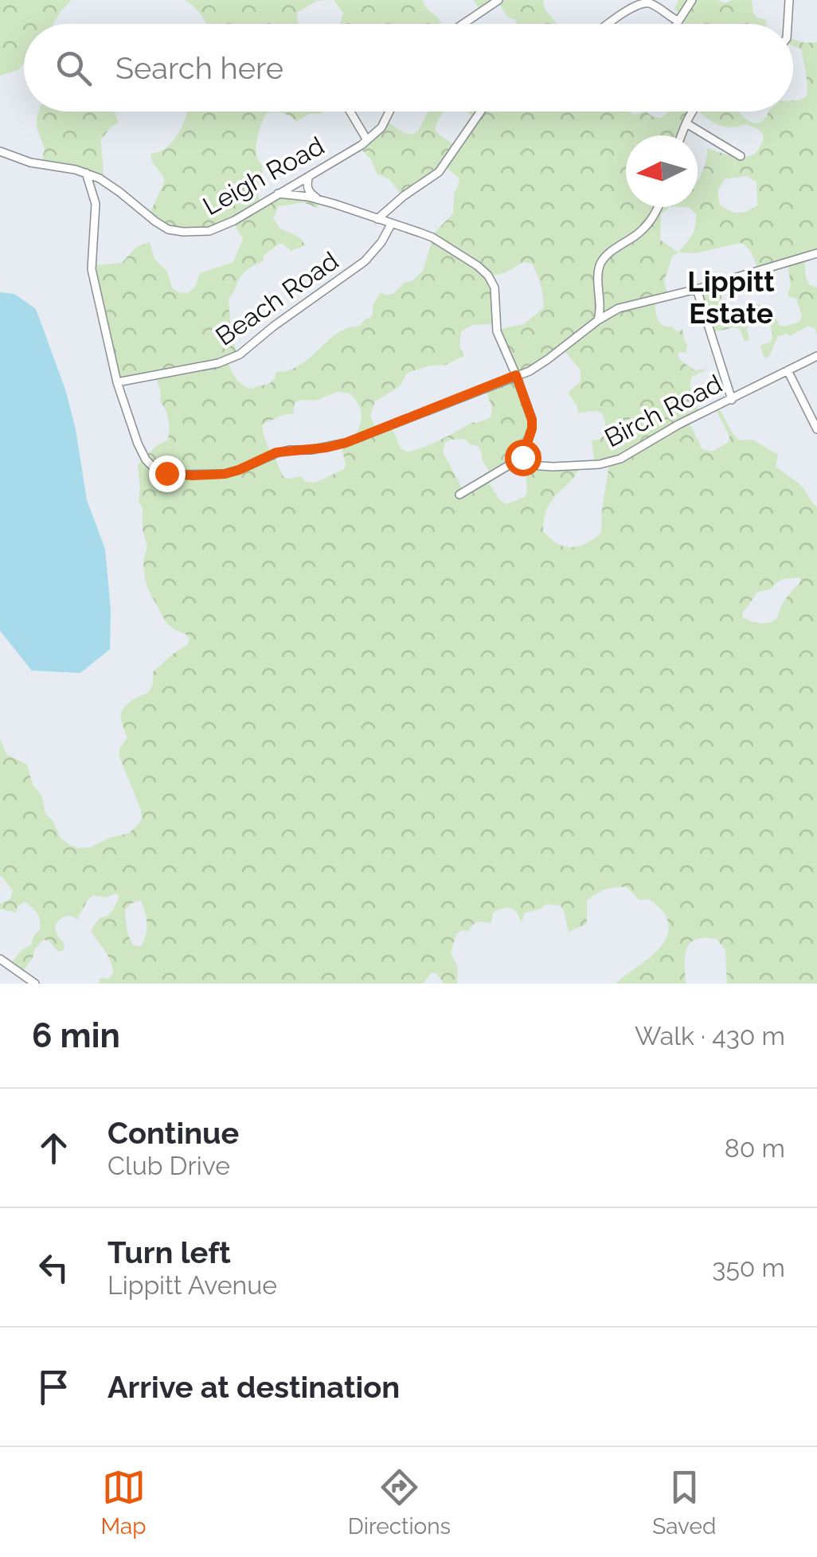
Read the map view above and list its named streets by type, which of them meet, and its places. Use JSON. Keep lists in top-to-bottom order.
{
  "streets": {
    "street": ["Leigh Road", "Beach Road", "Birch Road"]
  },
  "districts": ["Lippitt Estate"],
  "north": "left",
  "page": {
    "search": "Search here",
    "heading": ["6 min", "Walk · 430 m"],
    "list": [
      ["Continue", "Club Drive", "80 m"],
      ["Turn left", "Lippitt Avenue", "350 m"],
      "Arrive at destination"
    ],
    "nav": ["Map", "Directions", "Saved"]
  }
}
